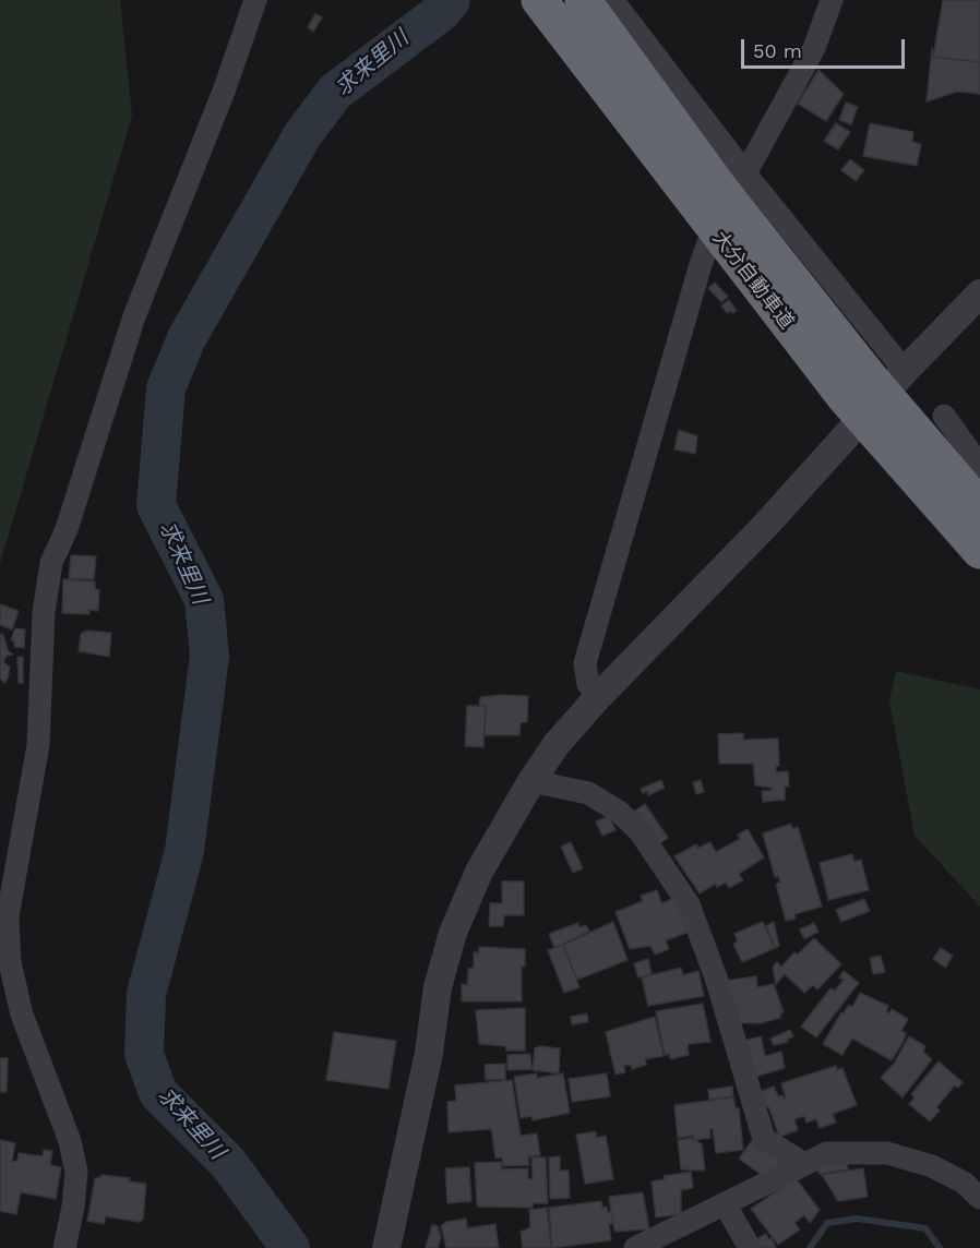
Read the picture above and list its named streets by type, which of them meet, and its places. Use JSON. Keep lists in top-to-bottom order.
{
  "streets": {
    "highway": ["大分自動車道"]
  },
  "water": ["求来里川"],
  "scale_bar": "50 m"
}
